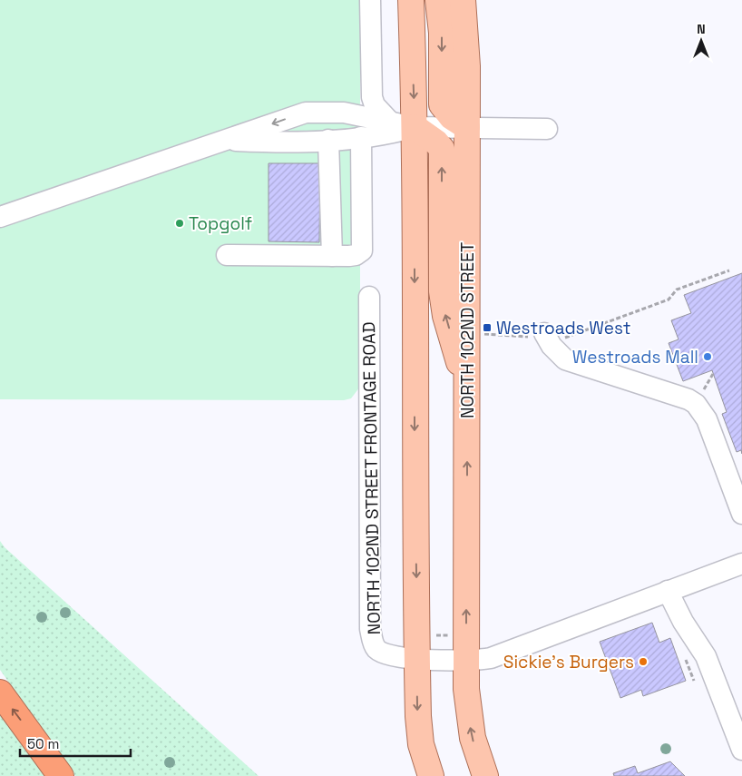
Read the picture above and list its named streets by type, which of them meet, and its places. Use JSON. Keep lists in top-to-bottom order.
{
  "streets": {
    "main road": ["NORTH 102ND STREET"],
    "street": ["NORTH 102ND STREET FRONTAGE ROAD"]
  },
  "crossings": [
    ["NORTH 102ND STREET", "NORTH 102ND STREET FRONTAGE ROAD"]
  ],
  "places": {
    "other": ["Topgolf", "Westroads Mall", "Sickie's Burgers"],
    "transit": ["Westroads West"]
  },
  "scale_bar": "50 m",
  "north": "top"
}
